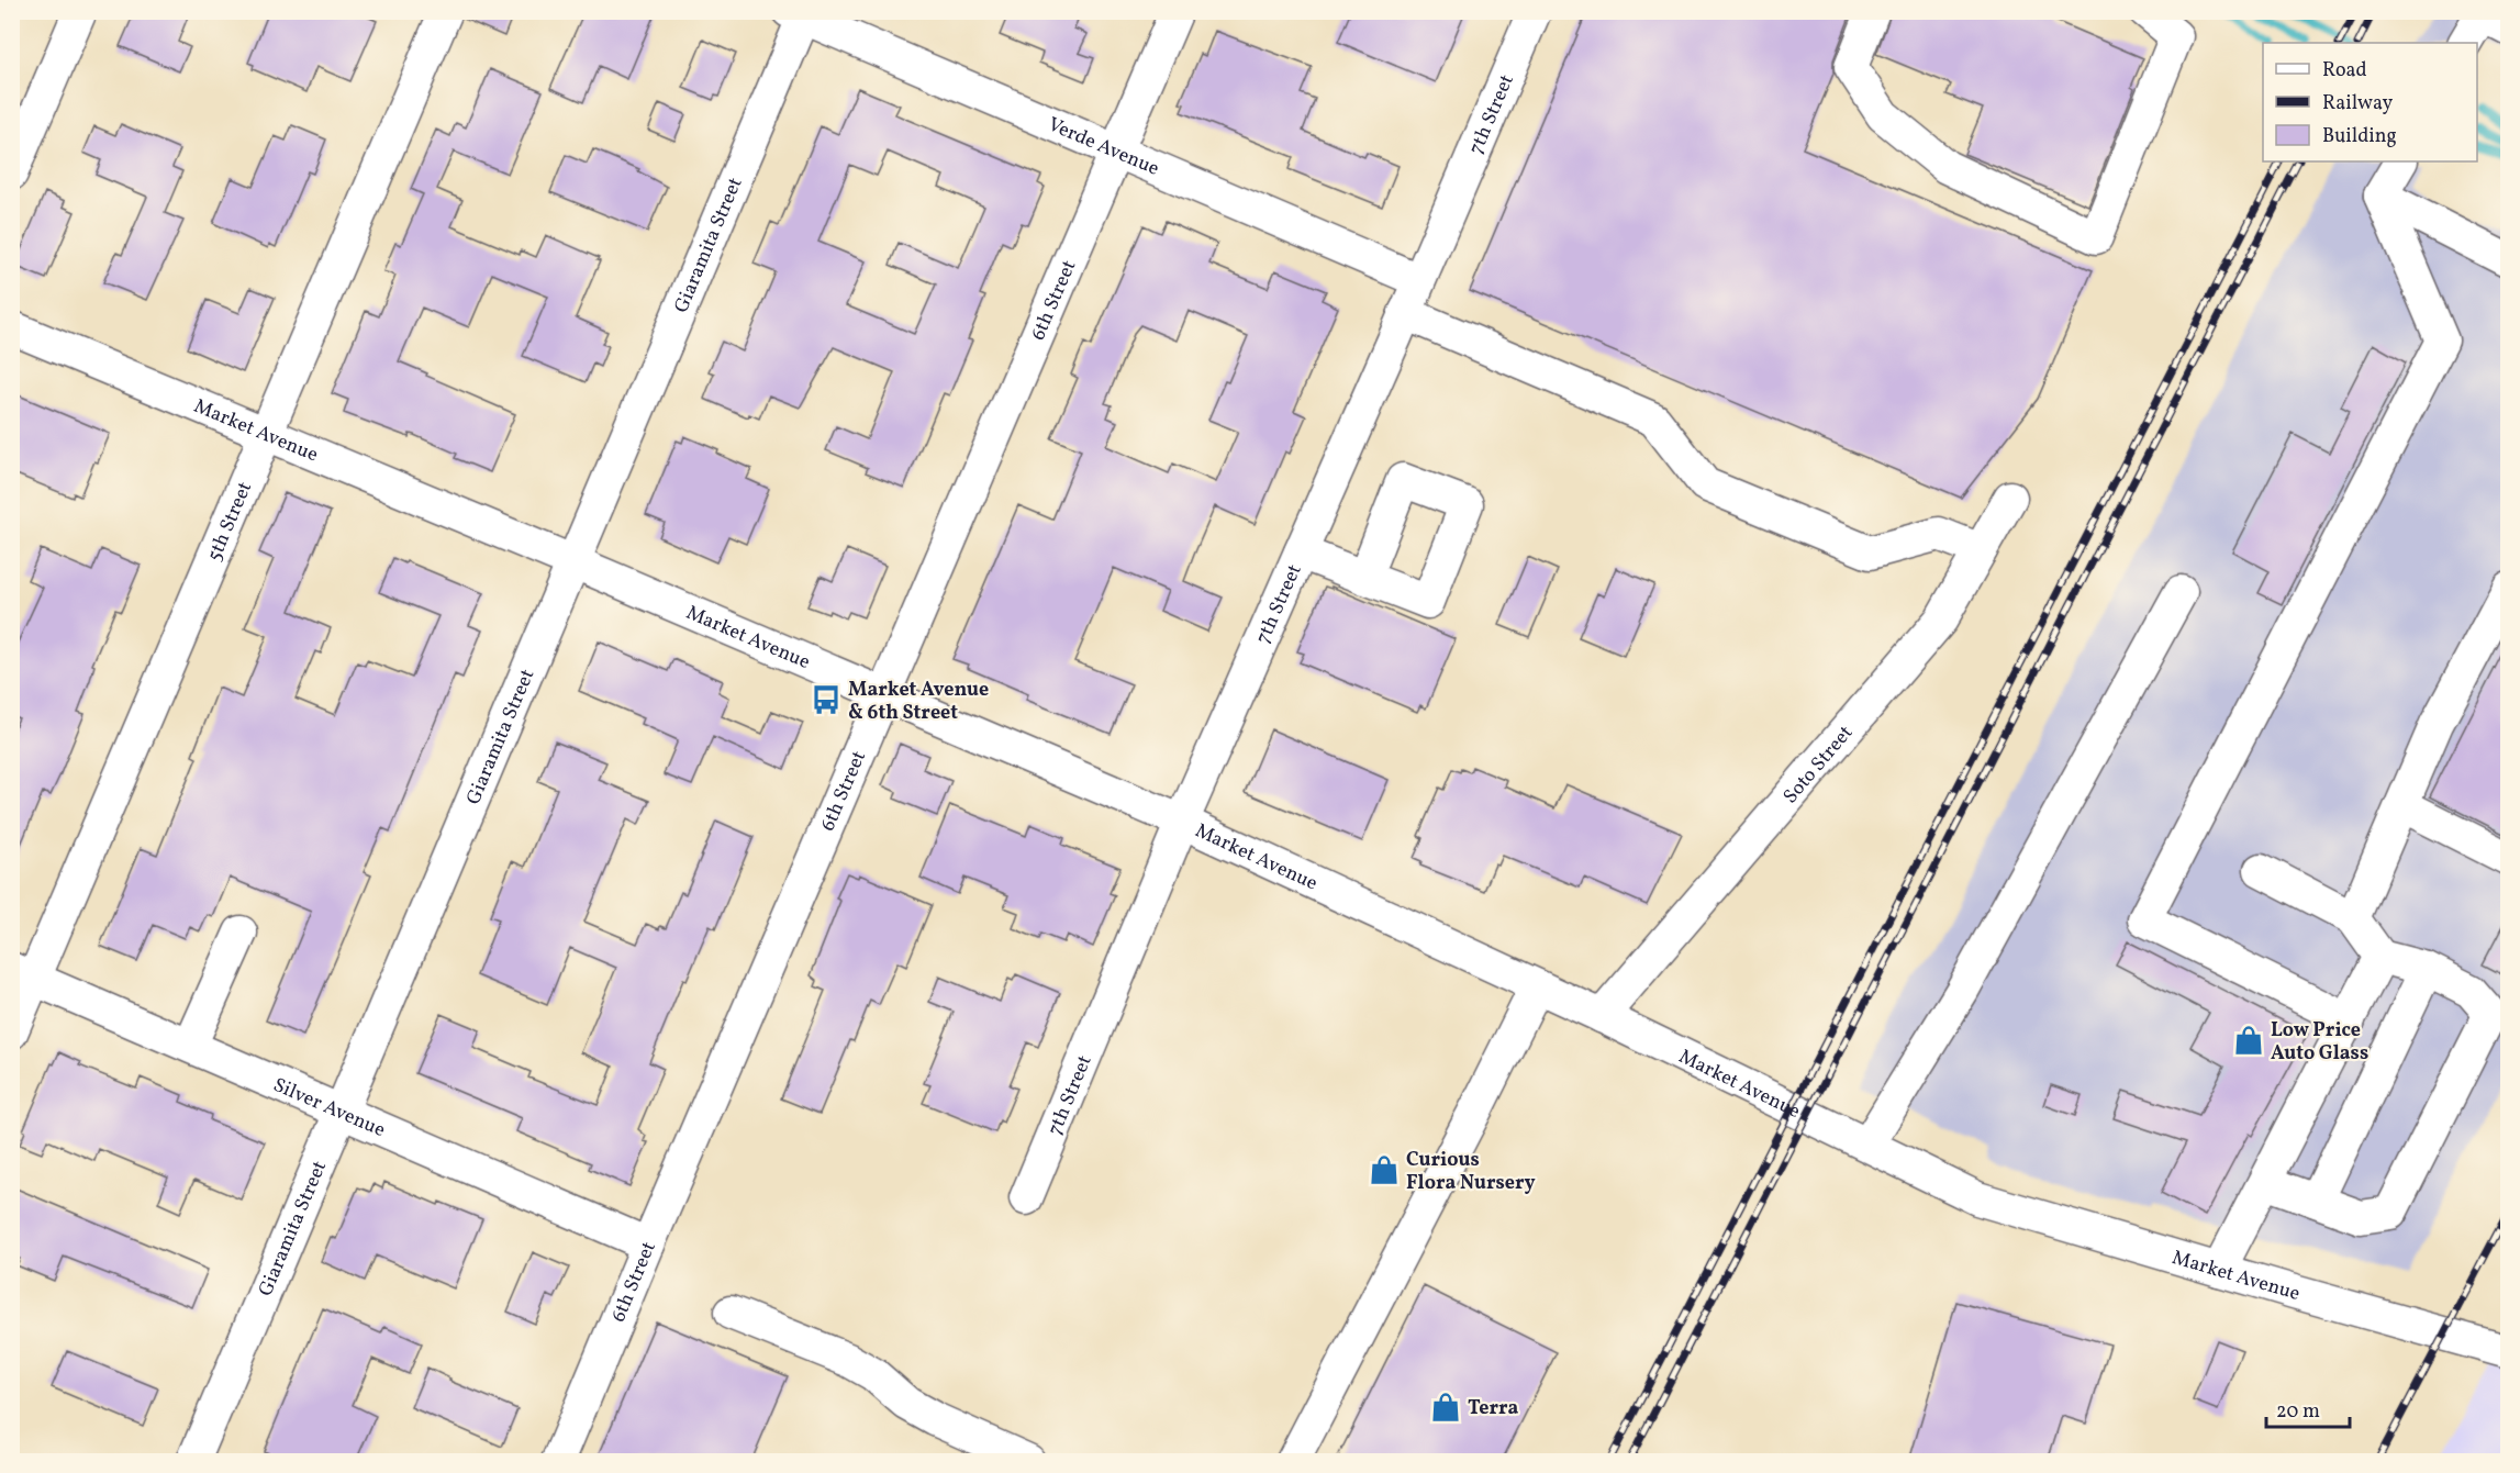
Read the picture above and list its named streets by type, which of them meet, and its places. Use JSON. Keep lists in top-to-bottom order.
{
  "streets": {
    "street": [
      "7th Street",
      "Verde Avenue",
      "Giaramita Street",
      "6th Street",
      "Market Avenue",
      "5th Street",
      "Soto Street",
      "Silver Avenue"
    ]
  },
  "crossings": [
    ["7th Street", "Verde Avenue"],
    ["7th Street", "Market Avenue"],
    ["Verde Avenue", "Giaramita Street"],
    ["Verde Avenue", "6th Street"],
    ["Giaramita Street", "Market Avenue"],
    ["Giaramita Street", "Silver Avenue"],
    ["6th Street", "Market Avenue"],
    ["6th Street", "Silver Avenue"],
    ["Market Avenue", "5th Street"],
    ["Market Avenue", "Soto Street"],
    ["5th Street", "Silver Avenue"]
  ],
  "places": {
    "bus stop": ["Market Avenue & 6th Street"],
    "shop": ["Low Price Auto Glass", "Curious Flora Nursery", "Terra"]
  },
  "legend": ["Road", "Railway", "Building"],
  "scale_bar": "20 m"
}
